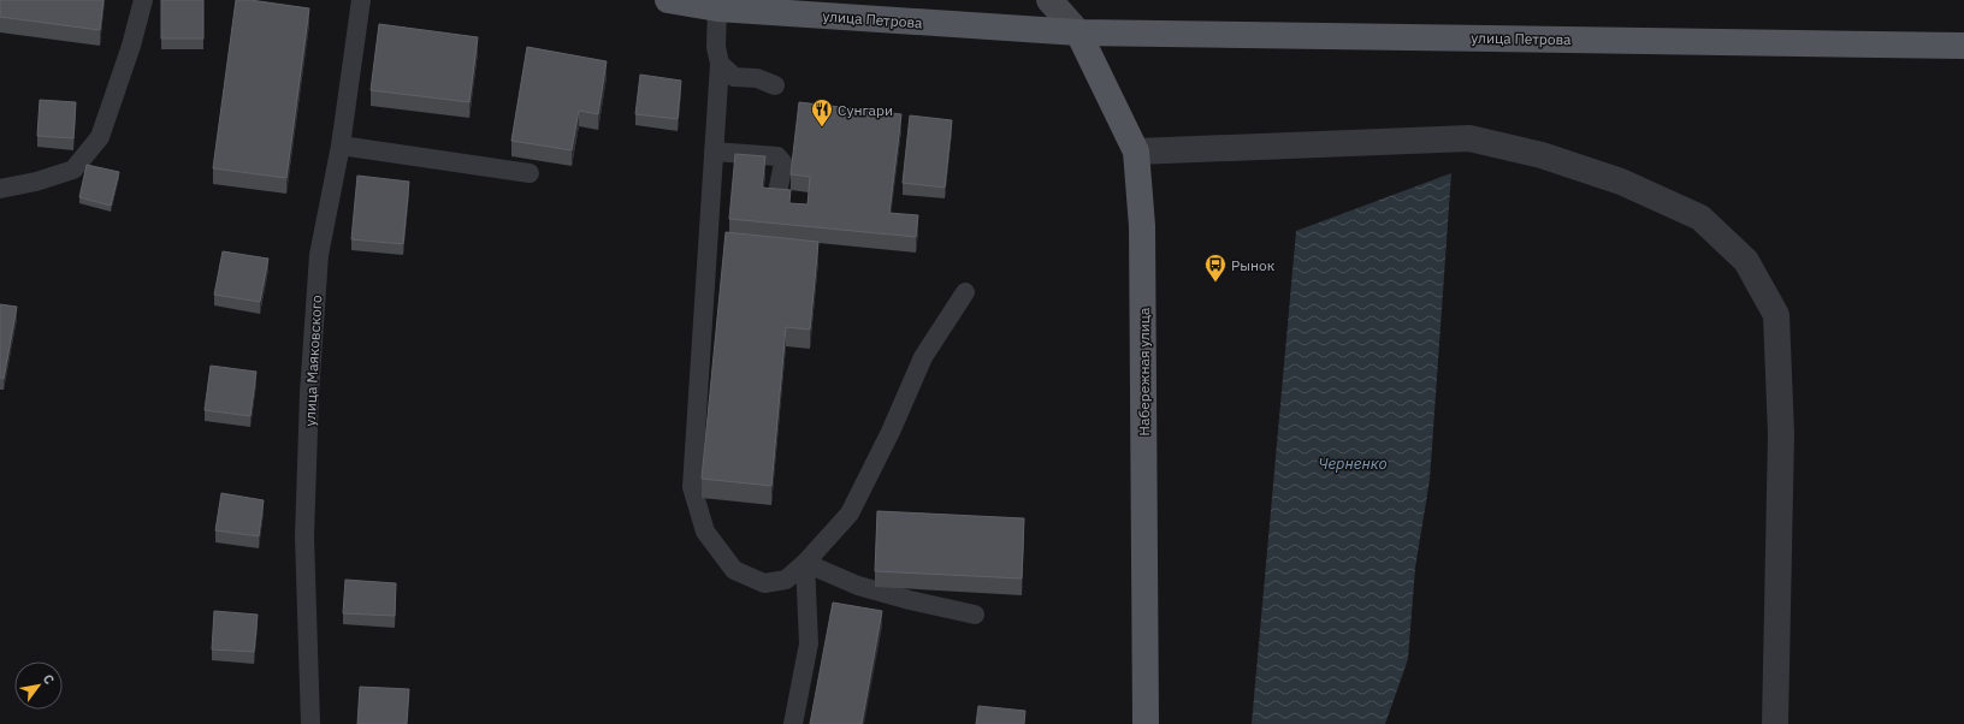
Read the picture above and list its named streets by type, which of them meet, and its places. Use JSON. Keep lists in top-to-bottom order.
{
  "streets": {
    "main road": ["улица Петрова", "Набережная улица"],
    "lane": ["улица Маяковского"]
  },
  "crossings": [
    ["улица Петрова", "Набережная улица"]
  ],
  "water": ["Черненко"],
  "places": {
    "restaurant": ["Сунгари"],
    "bus stop": ["Рынок"]
  },
  "north": "top right"
}
